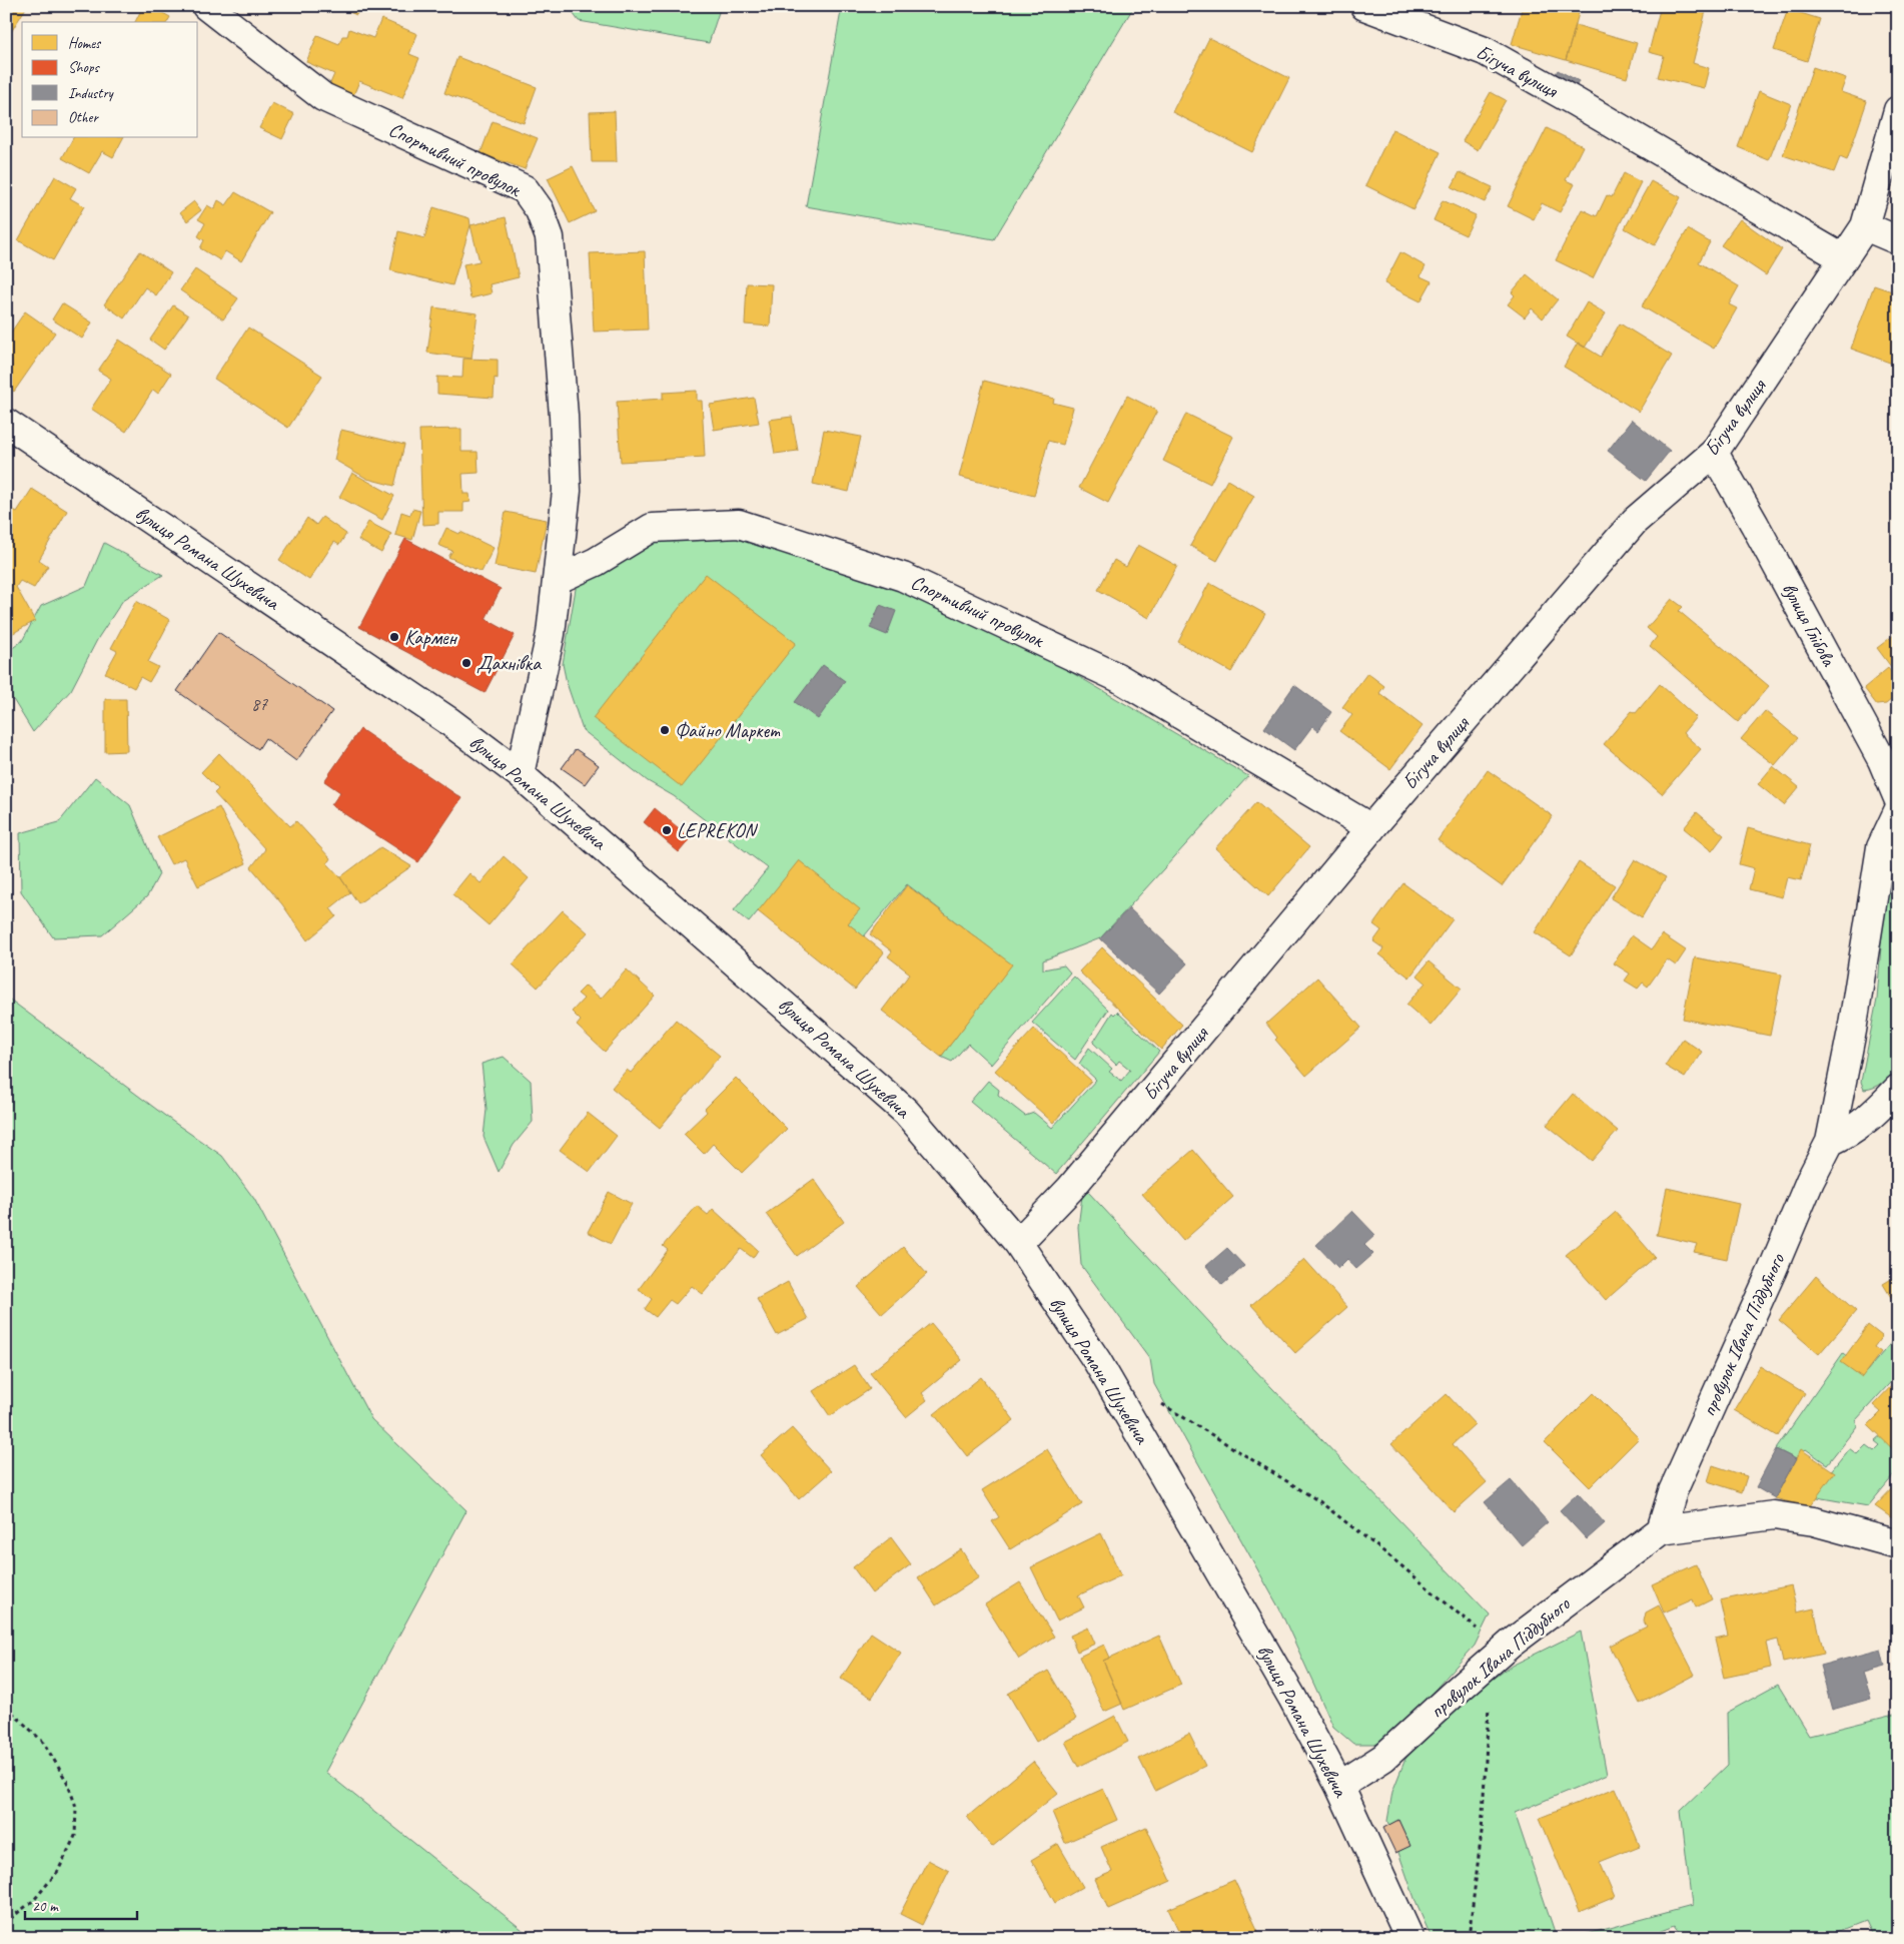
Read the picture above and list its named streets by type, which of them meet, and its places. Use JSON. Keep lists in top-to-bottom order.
{
  "streets": {
    "street": [
      "Бігуча вулиця",
      "Спортивний провулок",
      "вулиця Романа Шухевича",
      "вулиця Глібова",
      "провулок Івана Піддубного"
    ]
  },
  "crossings": [
    ["Бігуча вулиця", "Спортивний провулок"],
    ["Бігуча вулиця", "вулиця Романа Шухевича"],
    ["Бігуча вулиця", "вулиця Глібова"],
    ["Спортивний провулок", "вулиця Романа Шухевича"],
    ["вулиця Романа Шухевича", "провулок Івана Піддубного"]
  ],
  "places": [
    "Кармен",
    "Дахнівка",
    "Файно Маркет",
    "LEPREKON"
  ],
  "house_numbers": ["87"],
  "legend": [
    "Homes",
    "Shops",
    "Industry",
    "Other"
  ],
  "scale_bar": "20 m"
}
